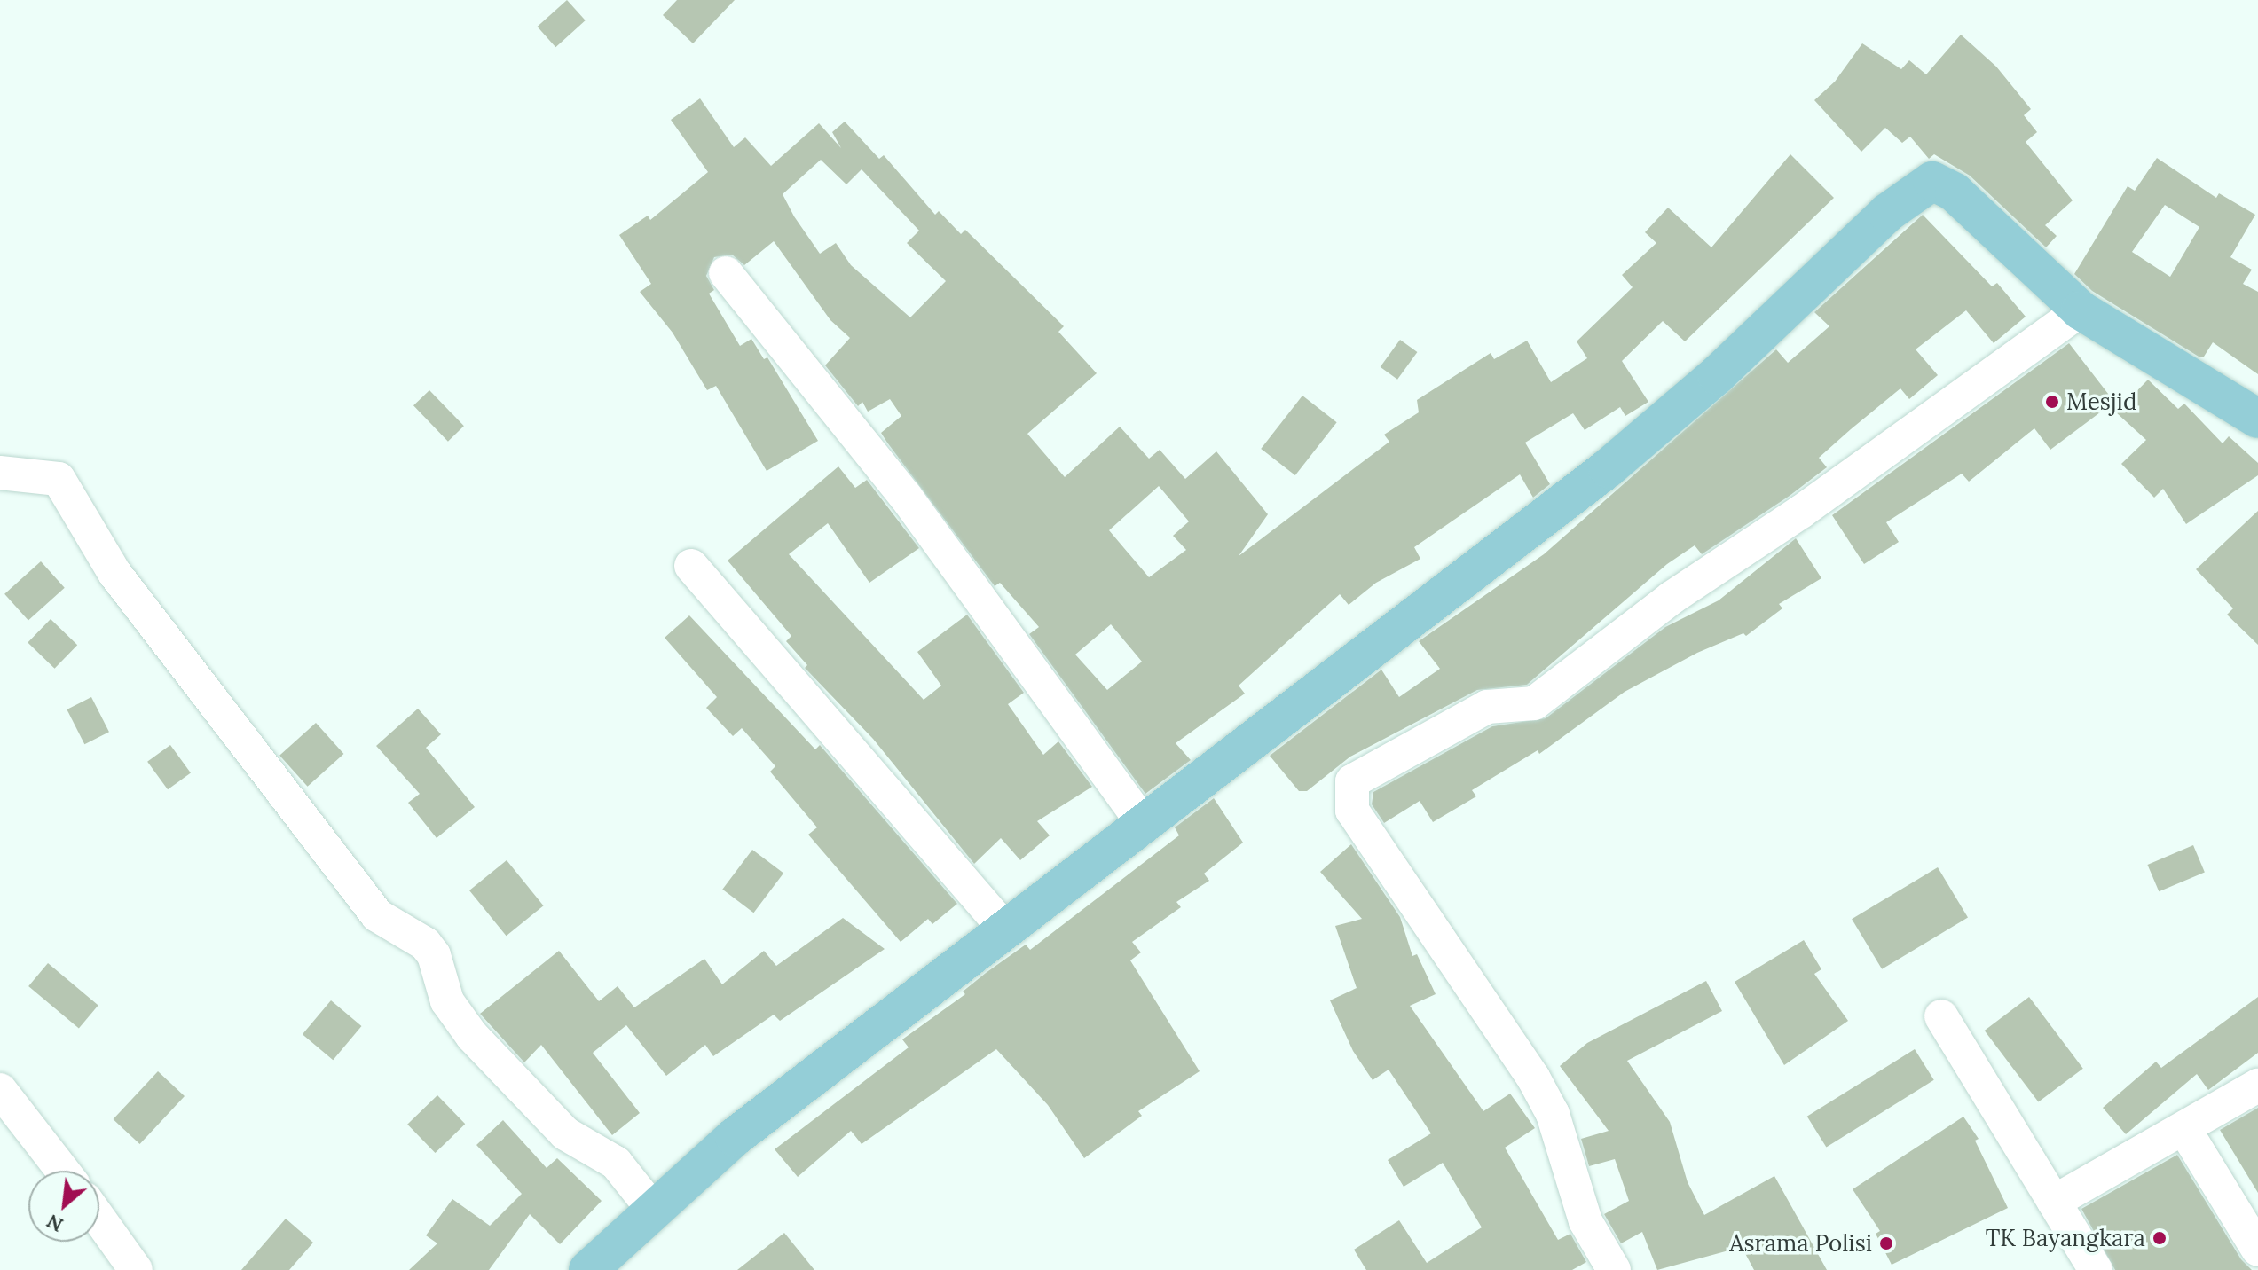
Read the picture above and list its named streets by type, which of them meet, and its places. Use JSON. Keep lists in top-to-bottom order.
{
  "places": ["Mesjid", "TK Bayangkara", "Asrama Polisi"],
  "north": "bottom left"
}
